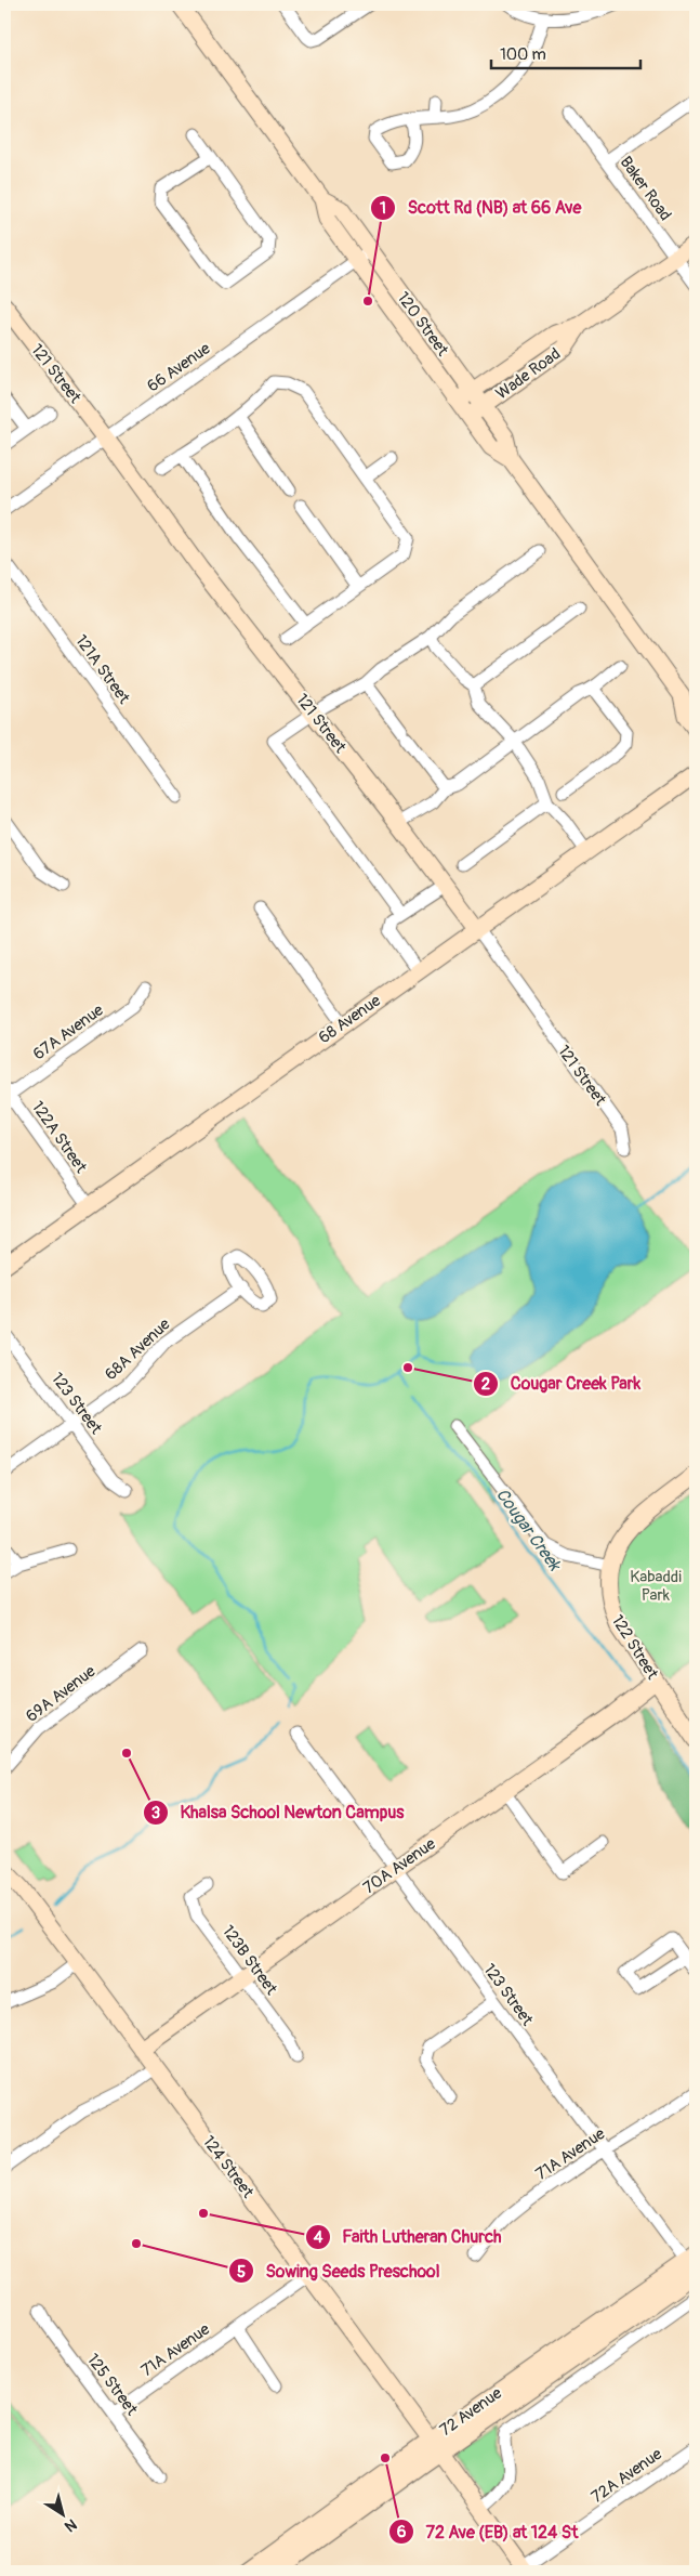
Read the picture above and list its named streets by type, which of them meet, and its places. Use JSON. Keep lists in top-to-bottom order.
{
  "streets": {
    "street": [
      "Baker Road",
      "120 Street",
      "66 Avenue",
      "121 Street",
      "Wade Road",
      "121A Street",
      "68 Avenue",
      "67A Avenue",
      "122A Street",
      "68A Avenue",
      "123 Street",
      "122 Street",
      "69A Avenue",
      "70A Avenue",
      "123B Street",
      "71A Avenue",
      "124 Street",
      "125 Street",
      "72 Avenue",
      "72A Avenue"
    ]
  },
  "crossings": [
    ["Baker Road", "Wade Road"],
    ["120 Street", "66 Avenue"],
    ["120 Street", "Wade Road"],
    ["66 Avenue", "121 Street"],
    ["121 Street", "68 Avenue"],
    ["68 Avenue", "122A Street"],
    ["67A Avenue", "122A Street"],
    ["68A Avenue", "123 Street"],
    ["123 Street", "70A Avenue"],
    ["123 Street", "71A Avenue"],
    ["123 Street", "72 Avenue"],
    ["122 Street", "70A Avenue"],
    ["70A Avenue", "123B Street"],
    ["70A Avenue", "124 Street"],
    ["71A Avenue", "124 Street"],
    ["71A Avenue", "125 Street"],
    ["124 Street", "72 Avenue"],
    ["124 Street", "72A Avenue"]
  ],
  "water": ["Cougar Creek"],
  "parks": ["Kabaddi Park"],
  "places": [
    "Scott Rd (NB) at 66 Ave",
    "Cougar Creek Park",
    "Khalsa School Newton Campus",
    "Faith Lutheran Church",
    "Sowing Seeds Preschool",
    "72 Ave (EB) at 124 St"
  ],
  "scale_bar": "100 m",
  "north": "bottom right"
}
